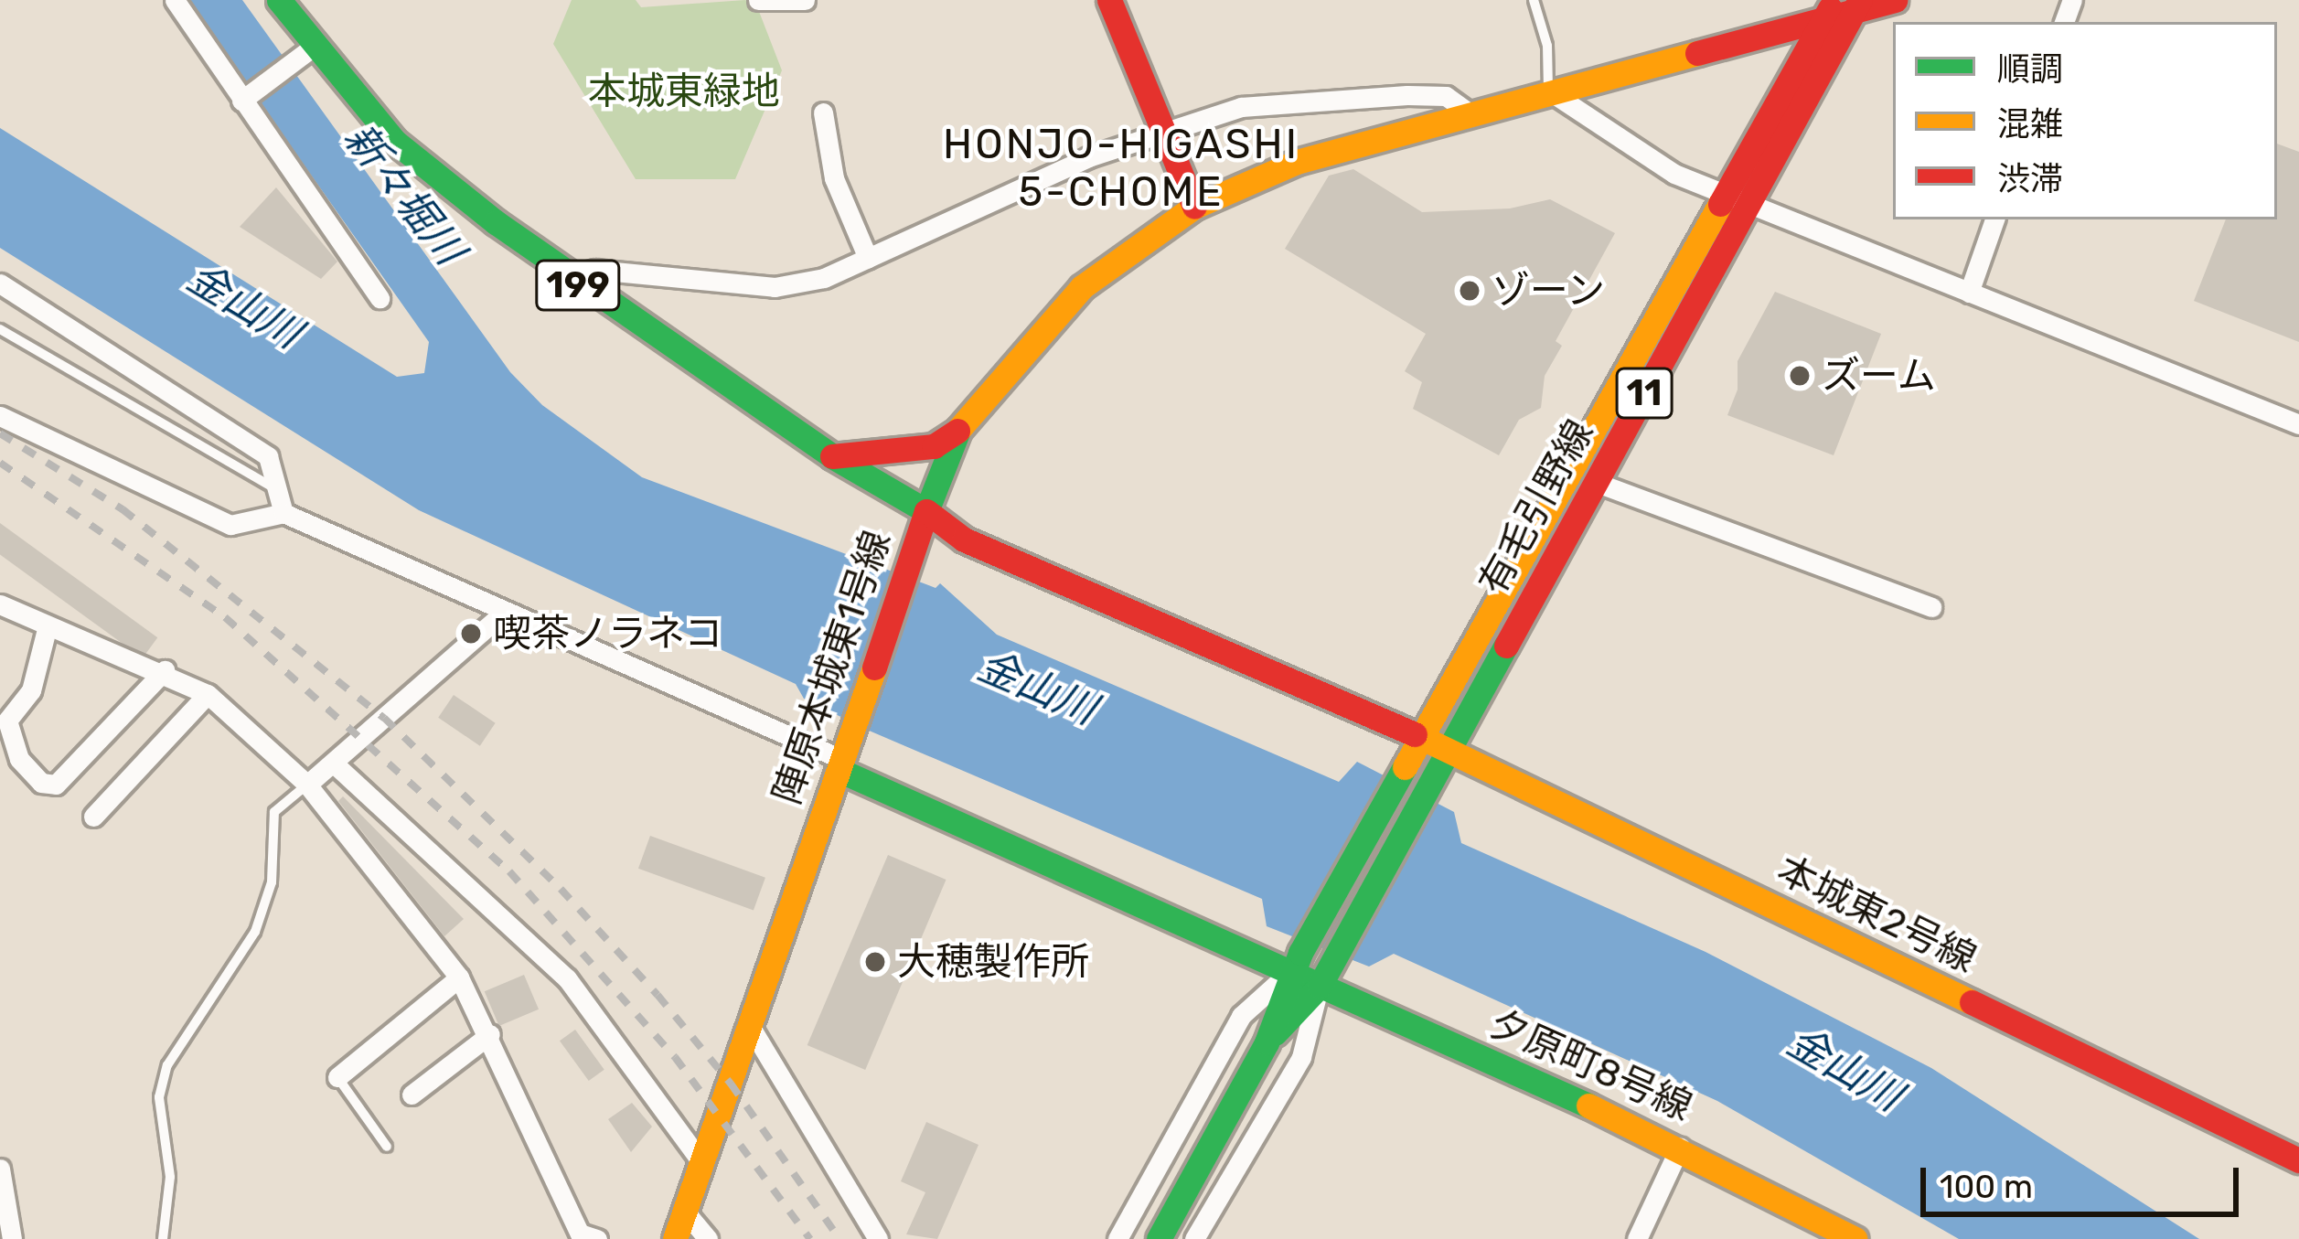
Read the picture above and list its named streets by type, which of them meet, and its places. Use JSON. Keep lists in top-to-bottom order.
{
  "streets": {
    "main road": [
      "199",
      "11",
      "有毛引野線",
      "陣原本城東1号線",
      "本城東2号線",
      "夕原町8号線"
    ]
  },
  "crossings": [
    ["199", "陣原本城東1号線"],
    ["有毛引野線", "陣原本城東1号線"],
    ["有毛引野線", "本城東2号線"],
    ["有毛引野線", "夕原町8号線"],
    ["陣原本城東1号線", "本城東2号線"],
    ["陣原本城東1号線", "夕原町8号線"]
  ],
  "districts": ["HONJO-HIGASHI 5-CHOME"],
  "water": ["新々堀川", "金山川"],
  "parks": ["本城東緑地"],
  "places": [
    "ゾーン",
    "ズーム",
    "喫茶ノラネコ",
    "大穂製作所"
  ],
  "legend": ["順調", "混雑", "渋滞"],
  "scale_bar": "100 m"
}
